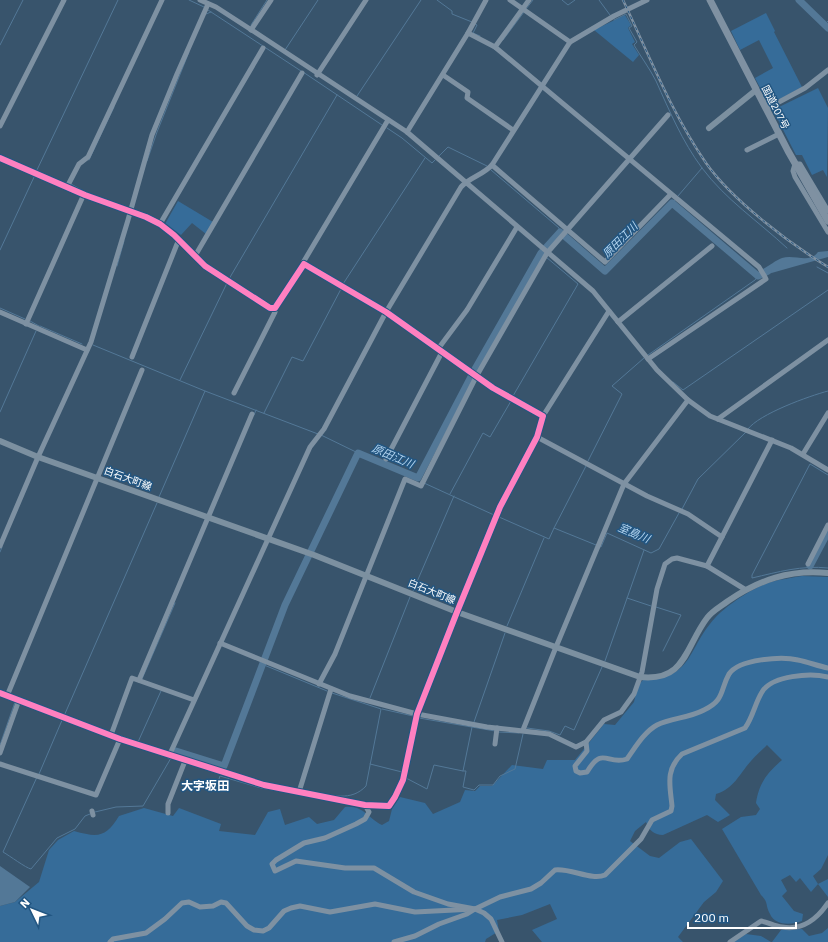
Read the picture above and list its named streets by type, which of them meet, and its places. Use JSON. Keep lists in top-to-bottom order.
{
  "streets": {
    "highway": ["国道207号"],
    "main road": ["白石大町線"]
  },
  "districts": ["大字坂田"],
  "water": ["原田江川", "室島川"],
  "scale_bar": "200 m",
  "north": "top left"
}
